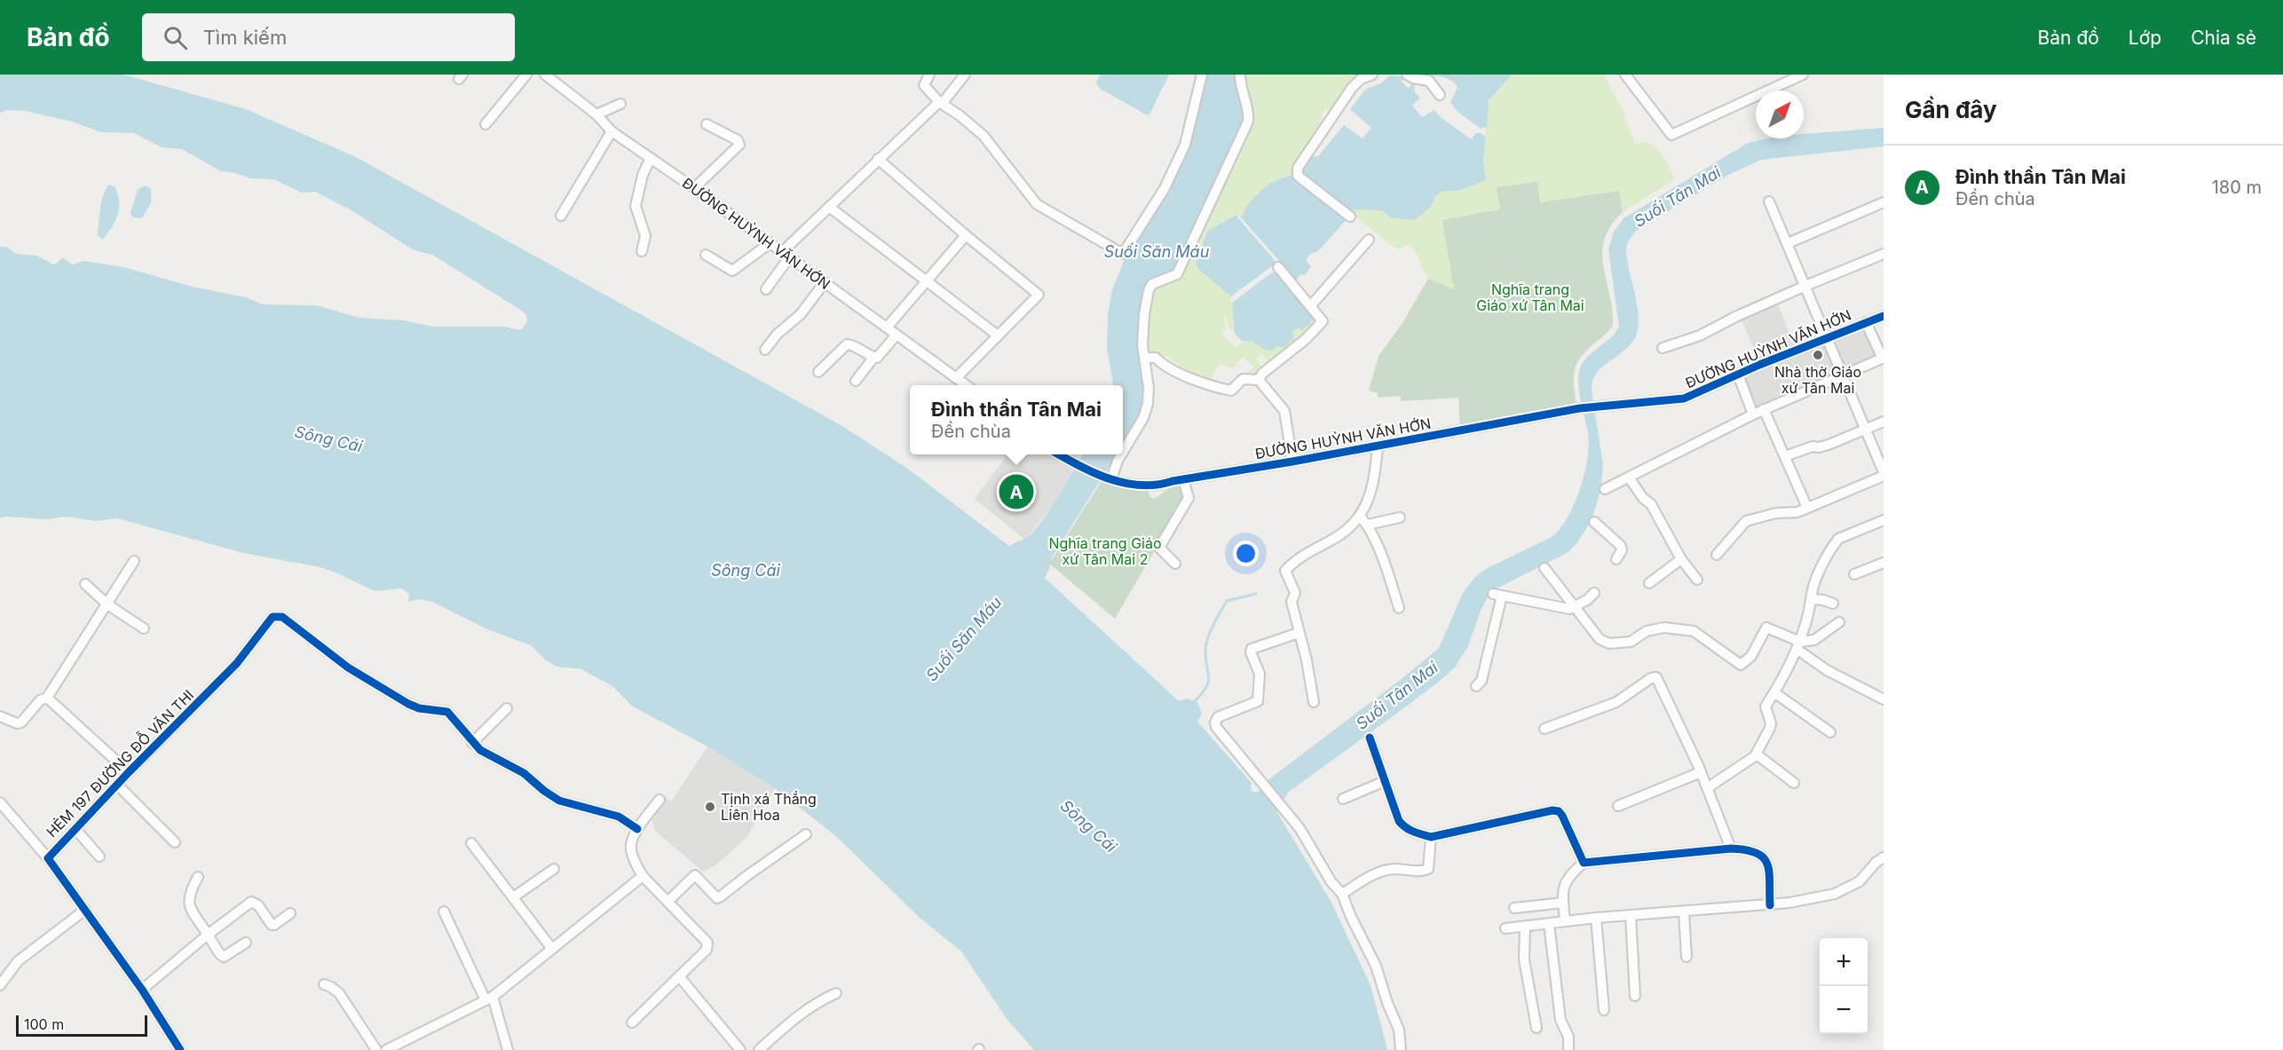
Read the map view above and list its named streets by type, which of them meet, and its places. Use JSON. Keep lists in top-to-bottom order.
{
  "streets": {
    "street": ["ĐƯỜNG HUỲNH VĂN HỚN", "HẺM 197 ĐƯỜNG ĐỖ VĂN THI"]
  },
  "water": ["Suối Tân Mai", "Suối Săn Máu", "Sông Cái"],
  "parks": ["Nghĩa trang Giáo xứ Tân Mai", "Nghĩa trang Giáo xứ Tân Mai 2"],
  "places": ["Nhà thờ Giáo xứ Tân Mai", "Tịnh xá Thắng Liên Hoa"],
  "scale_bar": "100 m",
  "north": "top right",
  "page": {
    "header": "Bản đồ",
    "search": "Tìm kiếm",
    "nav": ["Bản đồ", "Lớp", "Chia sẻ"],
    "heading": "Gần đây",
    "list": [
      {
        "mark": "A",
        "name": "Đình thần Tân Mai",
        "note": "Đền chùa",
        "value": "180 m"
      }
    ],
    "popup": ["Đình thần Tân Mai", "Đền chùa"],
    "pins": "A",
    "map_buttons": ["+", "−"],
    "scale": "100 m"
  }
}
